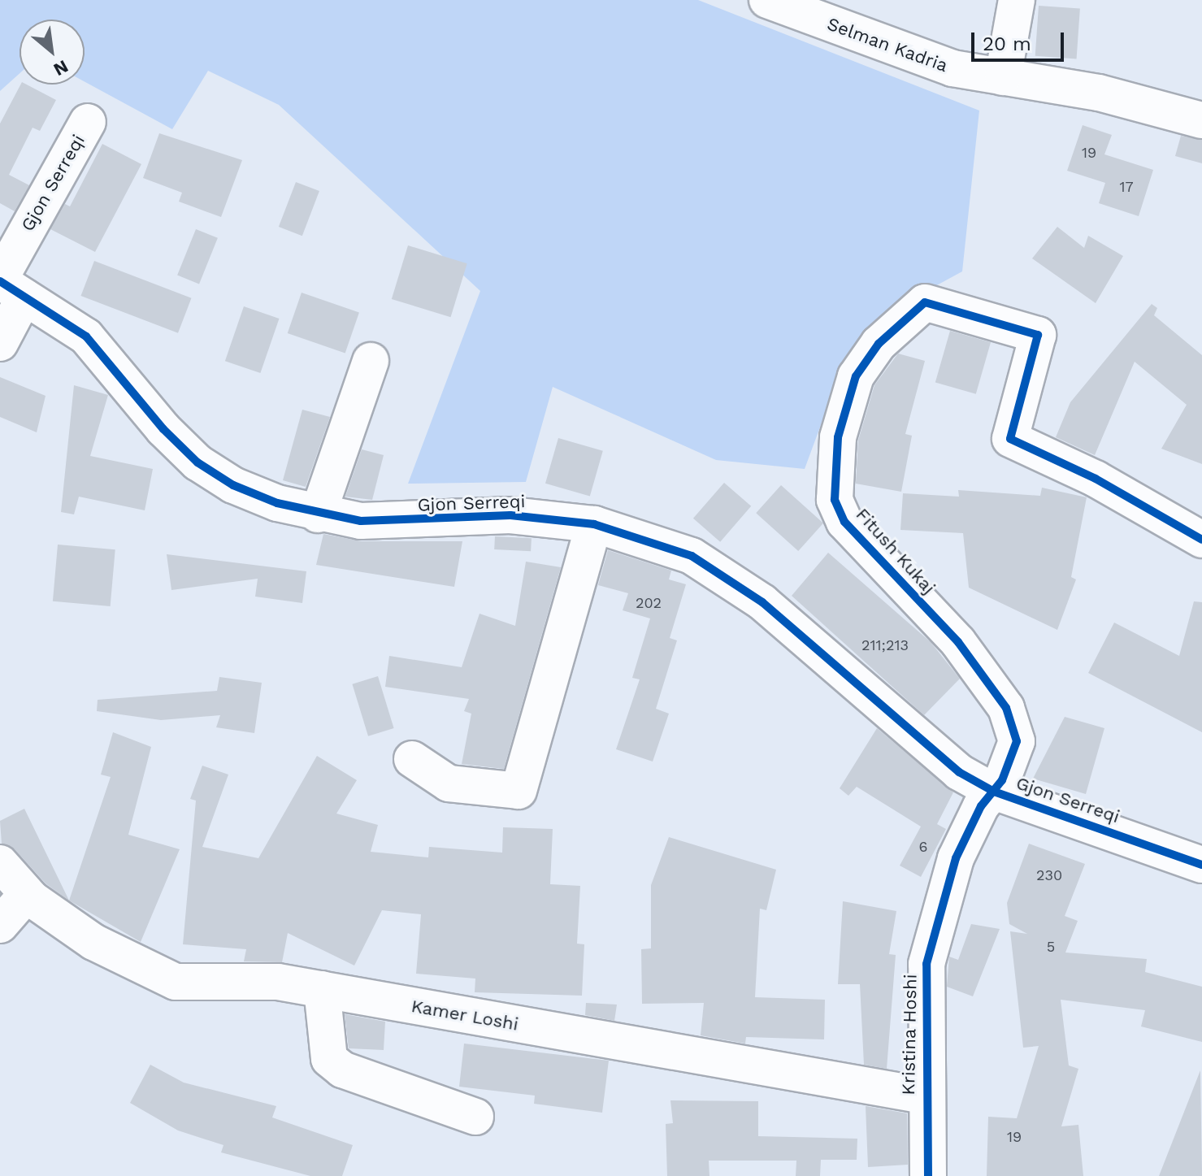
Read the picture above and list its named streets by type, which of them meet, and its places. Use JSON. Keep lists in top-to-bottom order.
{
  "streets": {
    "street": [
      "Selman Kadria",
      "Gjon Serreqi",
      "Fitush Kukaj",
      "Kamer Loshi",
      "Kristina Hoshi"
    ]
  },
  "crossings": [
    ["Gjon Serreqi", "Fitush Kukaj"],
    ["Gjon Serreqi", "Kristina Hoshi"],
    ["Fitush Kukaj", "Kristina Hoshi"],
    ["Kamer Loshi", "Kristina Hoshi"]
  ],
  "house_numbers": [
    "19",
    "17",
    "202",
    "211;213",
    "6",
    "230",
    "5",
    "19"
  ],
  "scale_bar": "20 m",
  "north": "bottom right"
}
